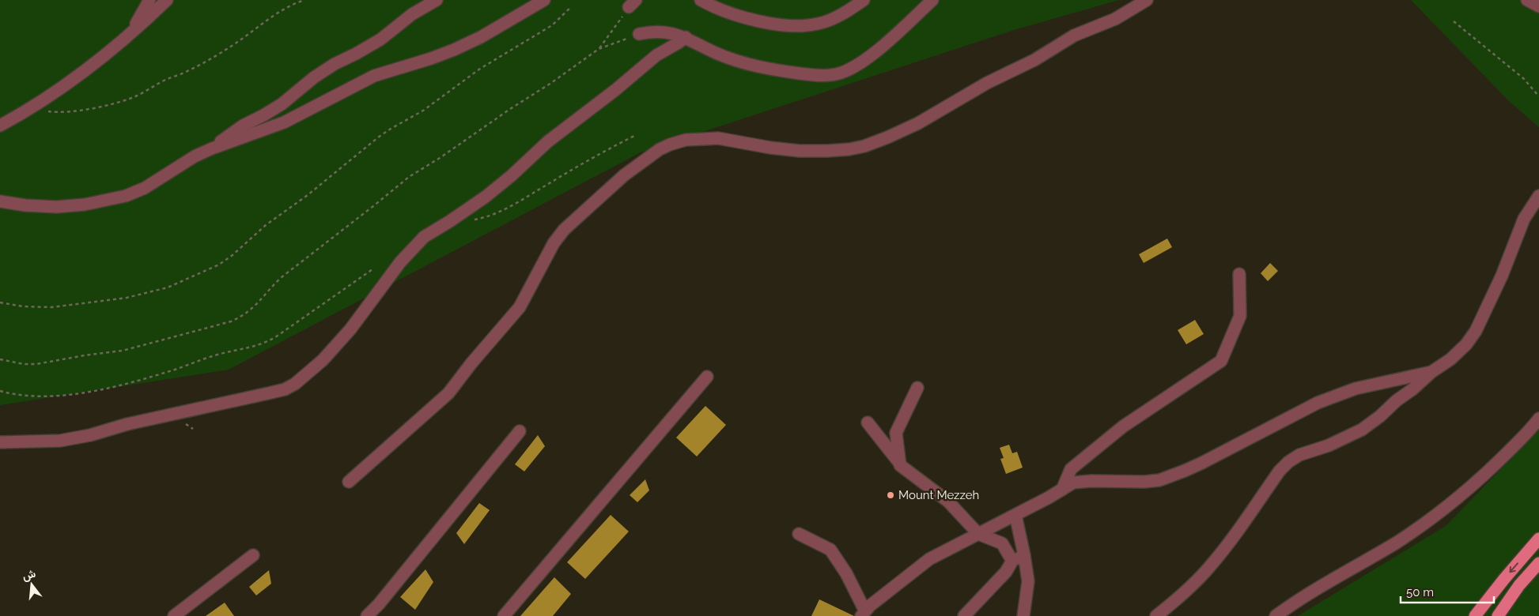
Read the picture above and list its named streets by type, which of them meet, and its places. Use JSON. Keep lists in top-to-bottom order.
{
  "places": ["Mount Mezzeh"],
  "scale_bar": "50 m",
  "north": "top"
}
